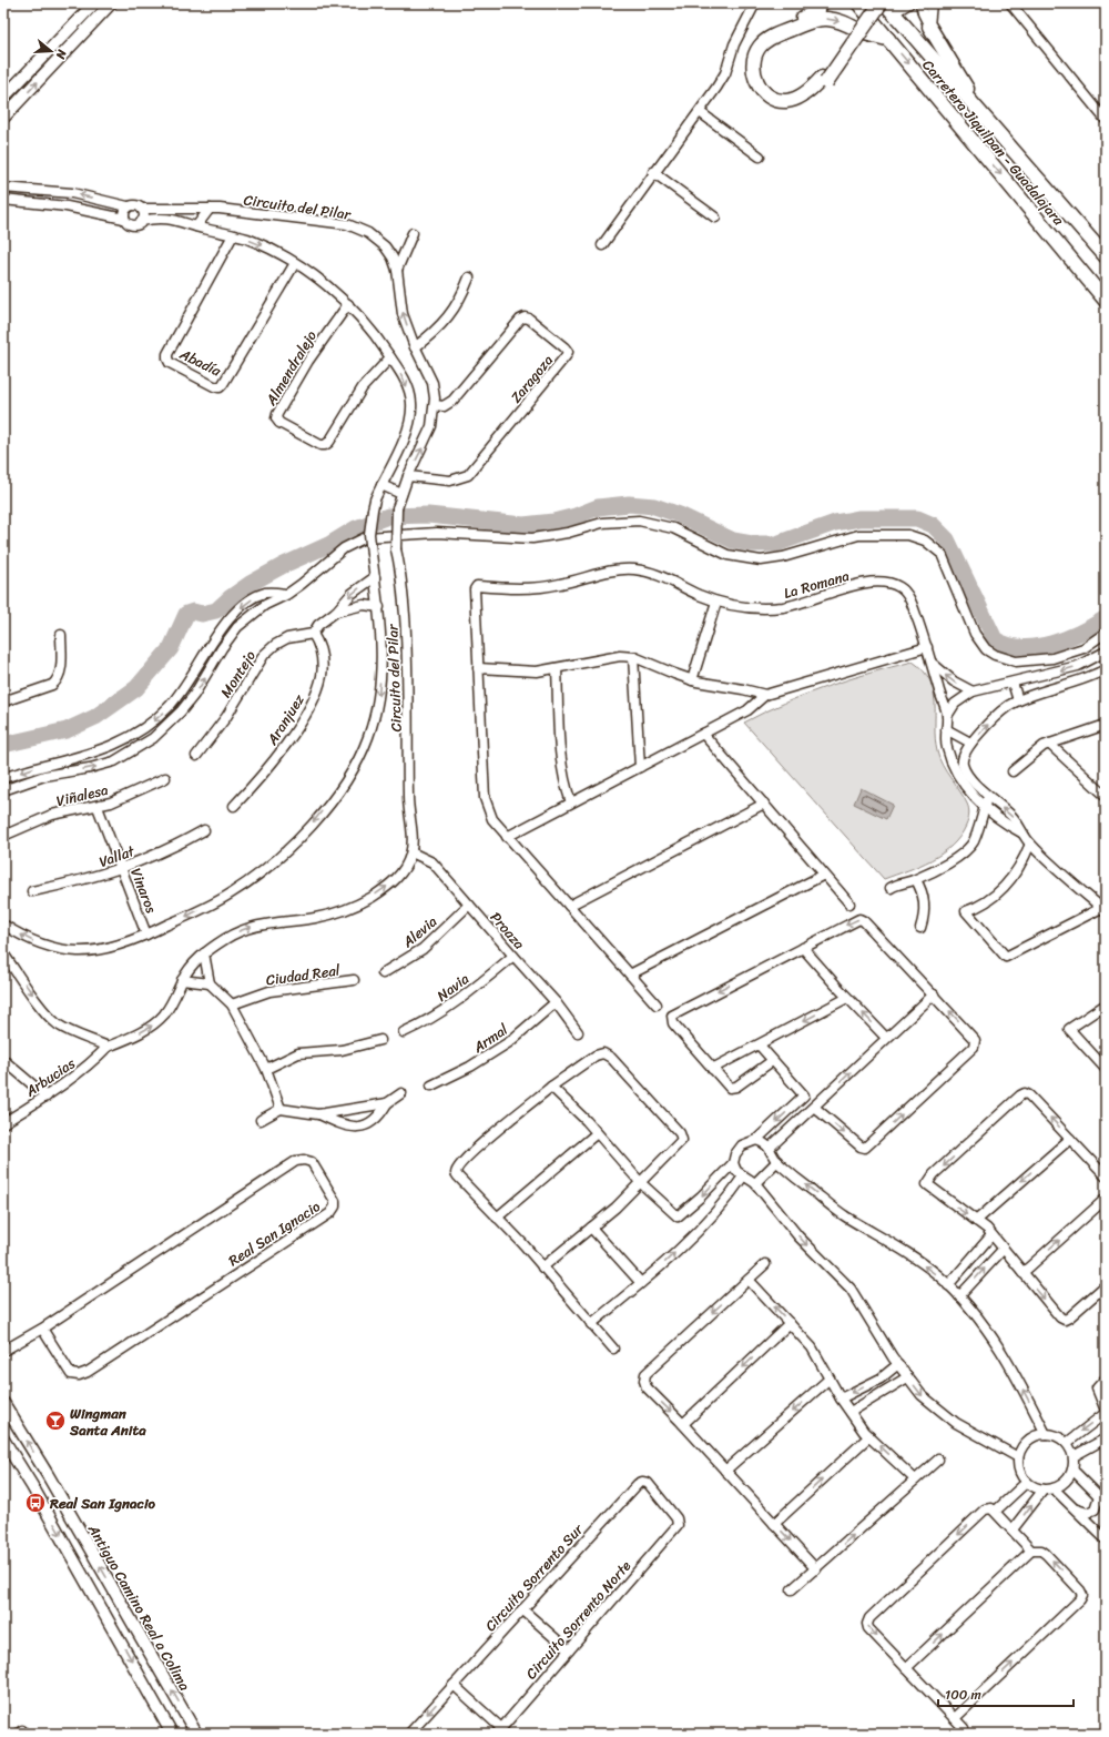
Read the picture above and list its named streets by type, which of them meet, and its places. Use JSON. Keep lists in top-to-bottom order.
{
  "streets": {
    "highway": ["Carretera Jiquilpan - Guadalajara"],
    "main road": ["Antiguo Camino Real a Colima"],
    "street": [
      "Circuito del Pilar",
      "Abadía",
      "Almendralejo",
      "Zaragoza",
      "La Romana",
      "Montejo",
      "Aranjuez",
      "Viñalesa",
      "Vallat",
      "Vinaros",
      "Proaza",
      "Alevia",
      "Ciudad Real",
      "Navia",
      "Armal",
      "Arbucias",
      "Real San Ignacio",
      "Circuito Sorrento Sur",
      "Circuito Sorrento Norte"
    ]
  },
  "crossings": [
    ["Circuito del Pilar", "Abadía"],
    ["Circuito del Pilar", "Almendralejo"],
    ["Circuito del Pilar", "Zaragoza"],
    ["Circuito del Pilar", "Vinaros"],
    ["Circuito del Pilar", "Proaza"],
    ["Circuito del Pilar", "Arbucias"],
    ["Montejo", "Aranjuez"],
    ["Viñalesa", "Vinaros"],
    ["Vallat", "Vinaros"],
    ["Proaza", "Alevia"],
    ["Proaza", "Navia"],
    ["Proaza", "Armal"],
    ["Circuito Sorrento Sur", "Circuito Sorrento Norte"]
  ],
  "places": {
    "bar": ["Wingman Santa Anita"],
    "bus stop": ["Real San Ignacio"]
  },
  "scale_bar": "100 m",
  "north": "right"
}
